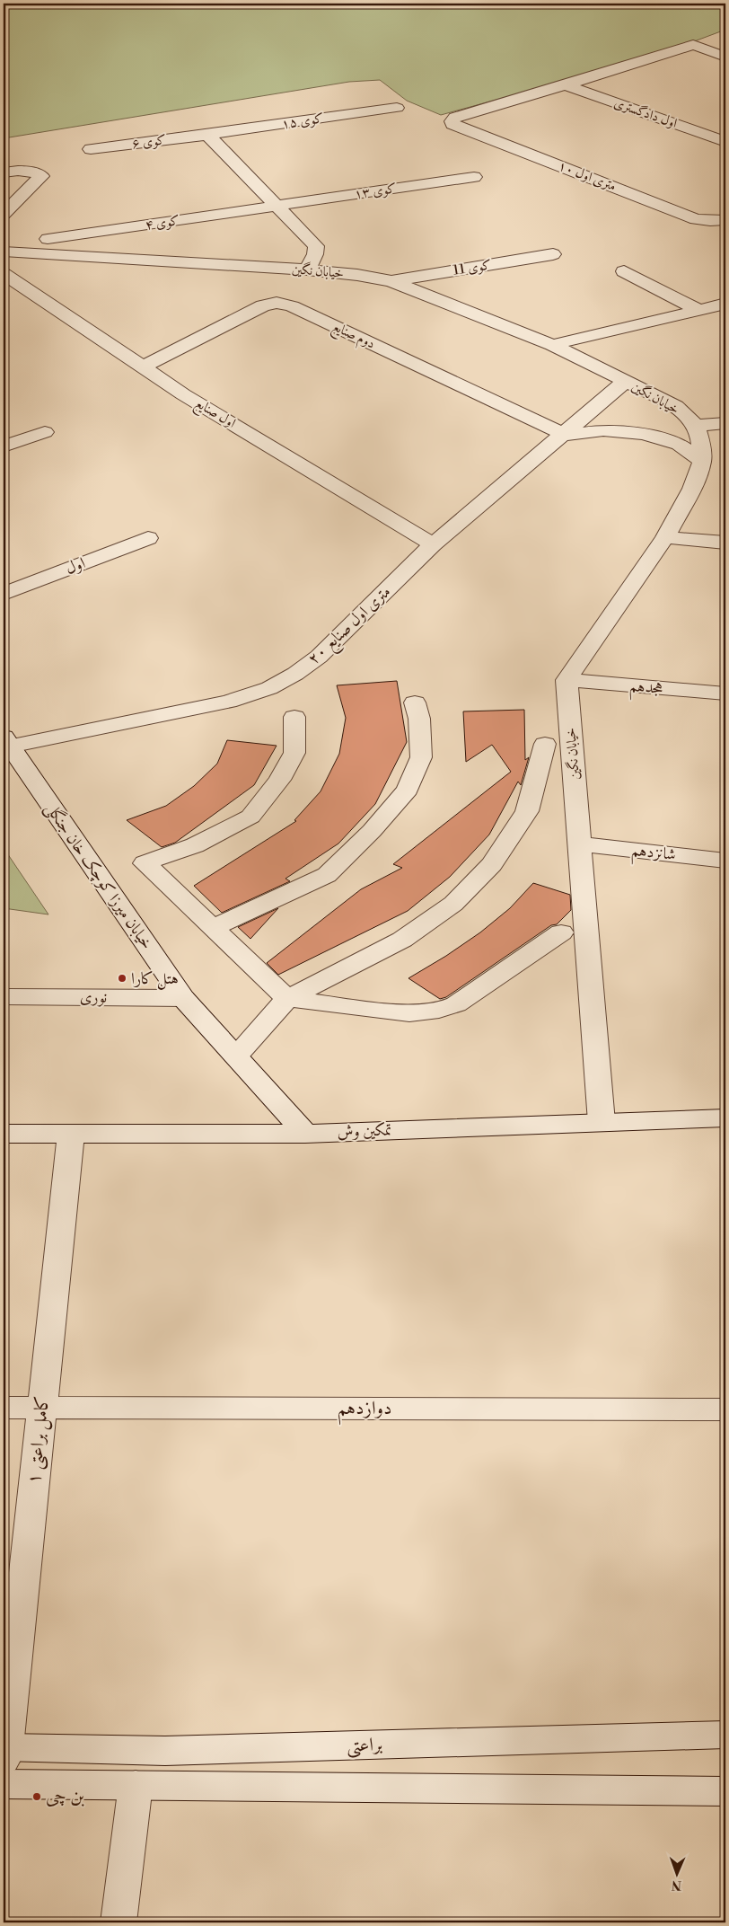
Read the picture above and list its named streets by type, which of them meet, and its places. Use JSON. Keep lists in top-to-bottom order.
{
  "streets": {
    "street": [
      "اول دادگستری",
      "کوی ۱۵",
      "کوی ۶",
      "۱۰ متری اول",
      "کوی ۱۳",
      "کوی ۴",
      "کوی 11",
      "خیابان نگین",
      "دوم صنایع",
      "اول صنایع",
      "اول",
      "۲۰ متری اول صنایع",
      "هجدهم",
      "شانزدهم",
      "خیابان میرزا کوچک خان جنگلی",
      "نوری",
      "تمکین وش",
      "دوازدهم",
      "کامل براعتی ۱",
      "براعتی"
    ]
  },
  "crossings": [
    ["اول دادگستری", "۱۰ متری اول"],
    ["کوی ۱۵", "کوی ۶"],
    ["کوی ۱۳", "کوی ۴"],
    ["کوی 11", "خیابان نگین"],
    ["خیابان نگین", "۲۰ متری اول صنایع"],
    ["خیابان نگین", "هجدهم"],
    ["خیابان نگین", "شانزدهم"],
    ["خیابان نگین", "تمکین وش"],
    ["دوم صنایع", "اول صنایع"],
    ["دوم صنایع", "۲۰ متری اول صنایع"],
    ["اول صنایع", "۲۰ متری اول صنایع"],
    ["۲۰ متری اول صنایع", "خیابان میرزا کوچک خان جنگلی"],
    ["خیابان میرزا کوچک خان جنگلی", "نوری"],
    ["خیابان میرزا کوچک خان جنگلی", "تمکین وش"],
    ["تمکین وش", "کامل براعتی ۱"],
    ["دوازدهم", "کامل براعتی ۱"],
    ["کامل براعتی ۱", "براعتی"]
  ],
  "places": ["هتل کارا", "بن چی"],
  "north": "bottom"
}
